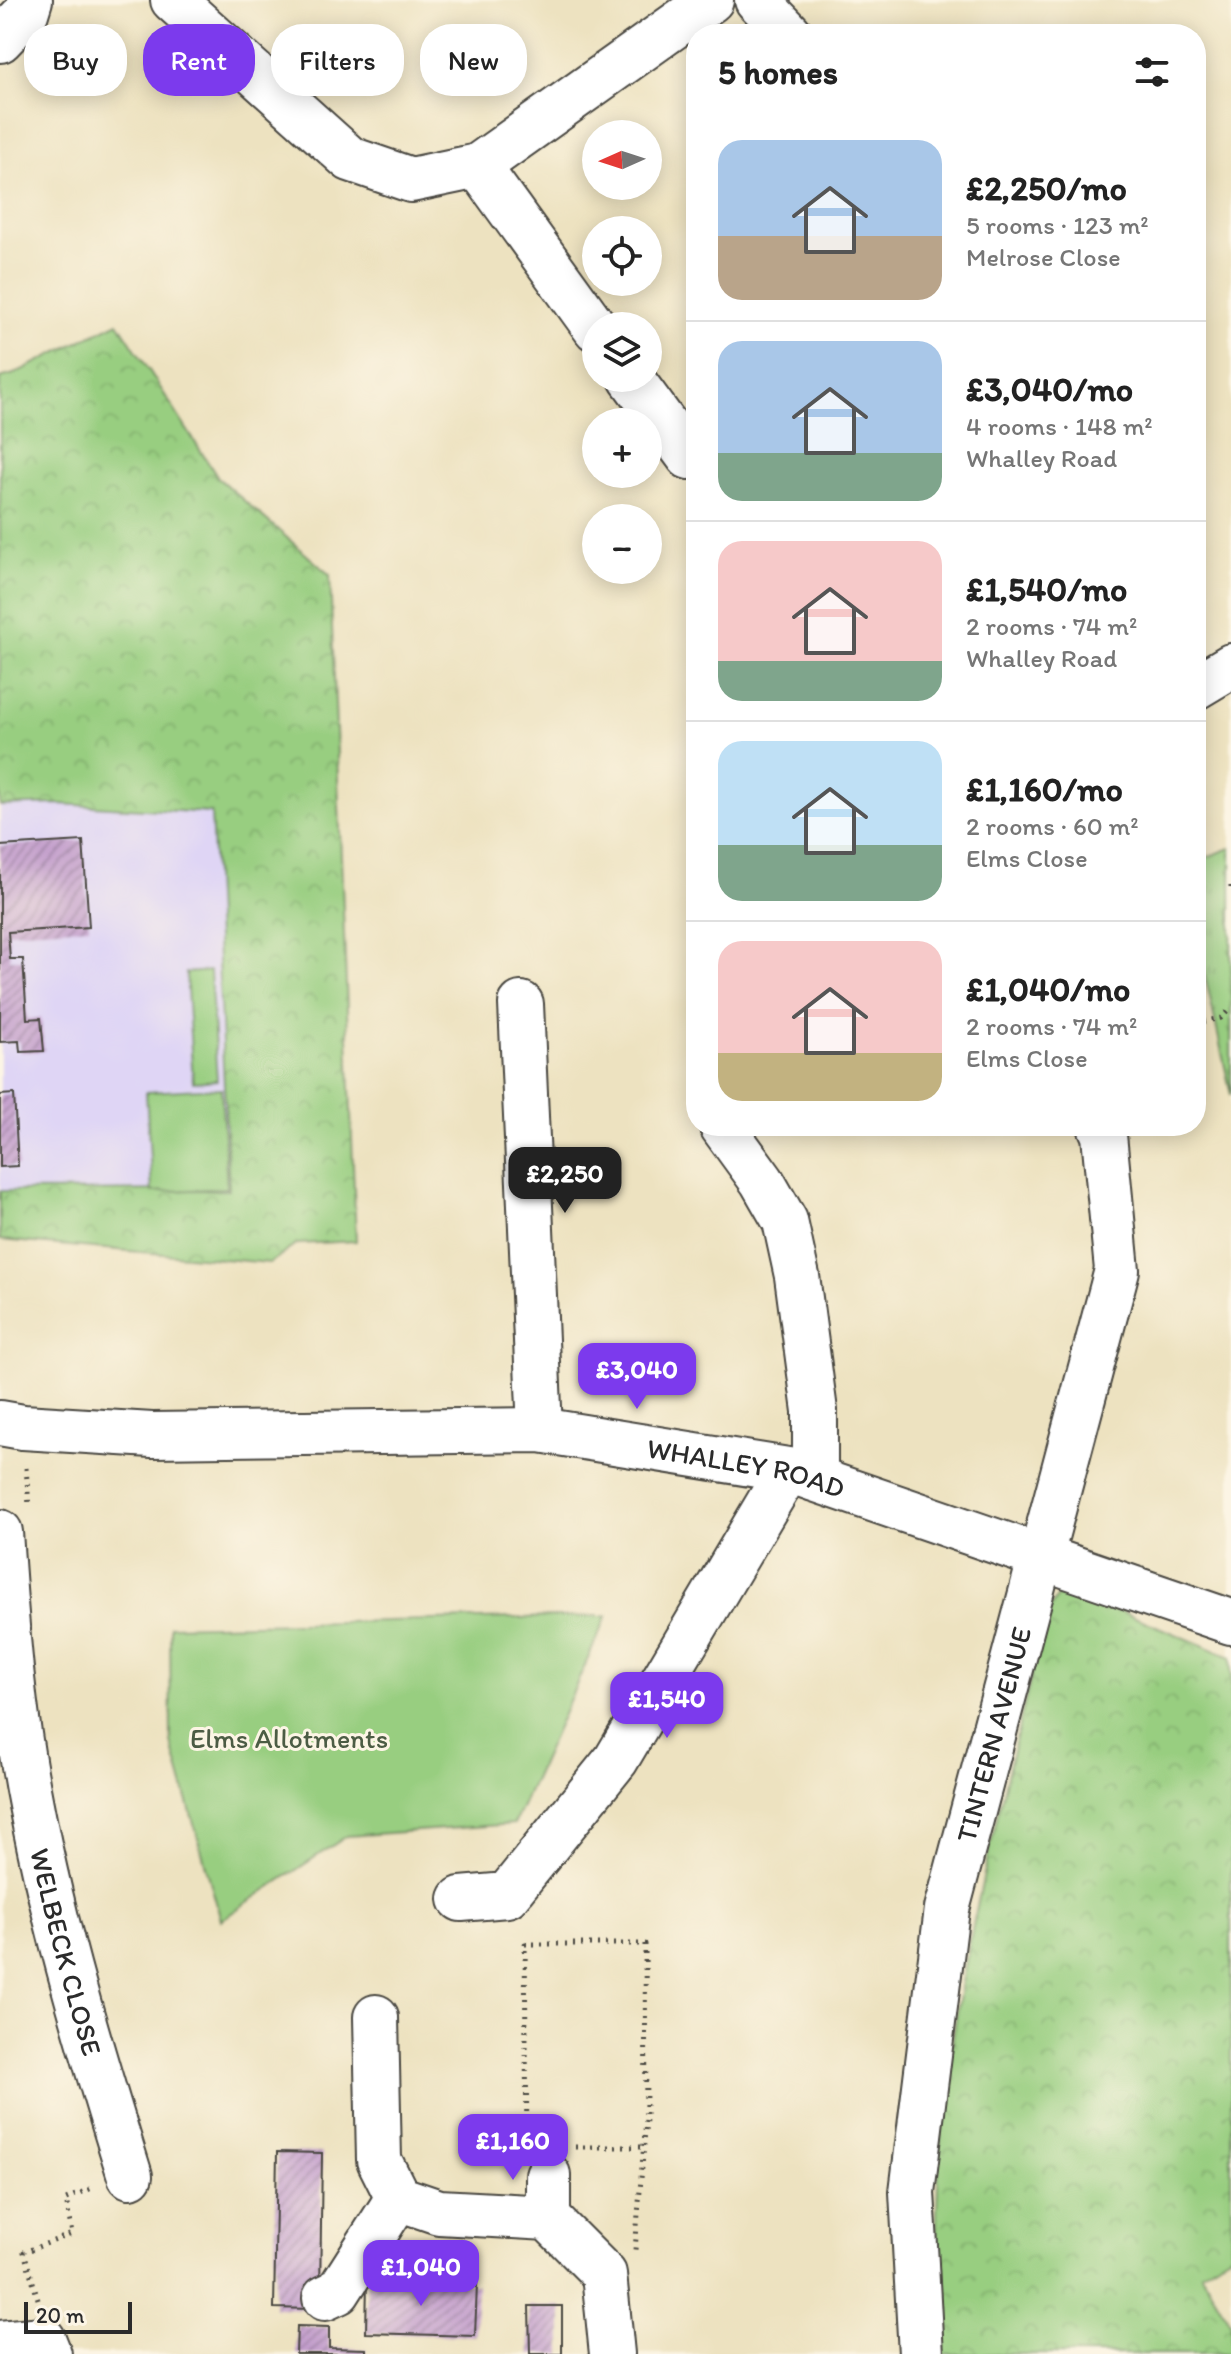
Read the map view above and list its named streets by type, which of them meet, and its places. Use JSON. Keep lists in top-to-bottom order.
{
  "streets": {
    "street": ["WHALLEY ROAD", "TINTERN AVENUE", "WELBECK CLOSE"]
  },
  "crossings": [
    ["WHALLEY ROAD", "TINTERN AVENUE"]
  ],
  "parks": ["Elms Allotments"],
  "scale_bar": "20 m",
  "north": "left",
  "page": {
    "chip": [
      "Buy",
      "Rent",
      "Filters",
      "New"
    ],
    "heading": "5 homes",
    "map_buttons": ["+", "−"],
    "list": [
      {
        "name": "£2,250/mo",
        "note": "5 rooms · 123 m² · Melrose Close"
      },
      {
        "name": "£3,040/mo",
        "note": "4 rooms · 148 m² · Whalley Road"
      },
      {
        "name": "£1,540/mo",
        "note": "2 rooms · 74 m² · Whalley Road"
      },
      {
        "name": "£1,160/mo",
        "note": "2 rooms · 60 m² · Elms Close"
      },
      {
        "name": "£1,040/mo",
        "note": "2 rooms · 74 m² · Elms Close"
      }
    ],
    "price": [
      "£2,250",
      "£3,040",
      "£1,540",
      "£1,160",
      "£1,040"
    ],
    "scale": "20 m"
  }
}
